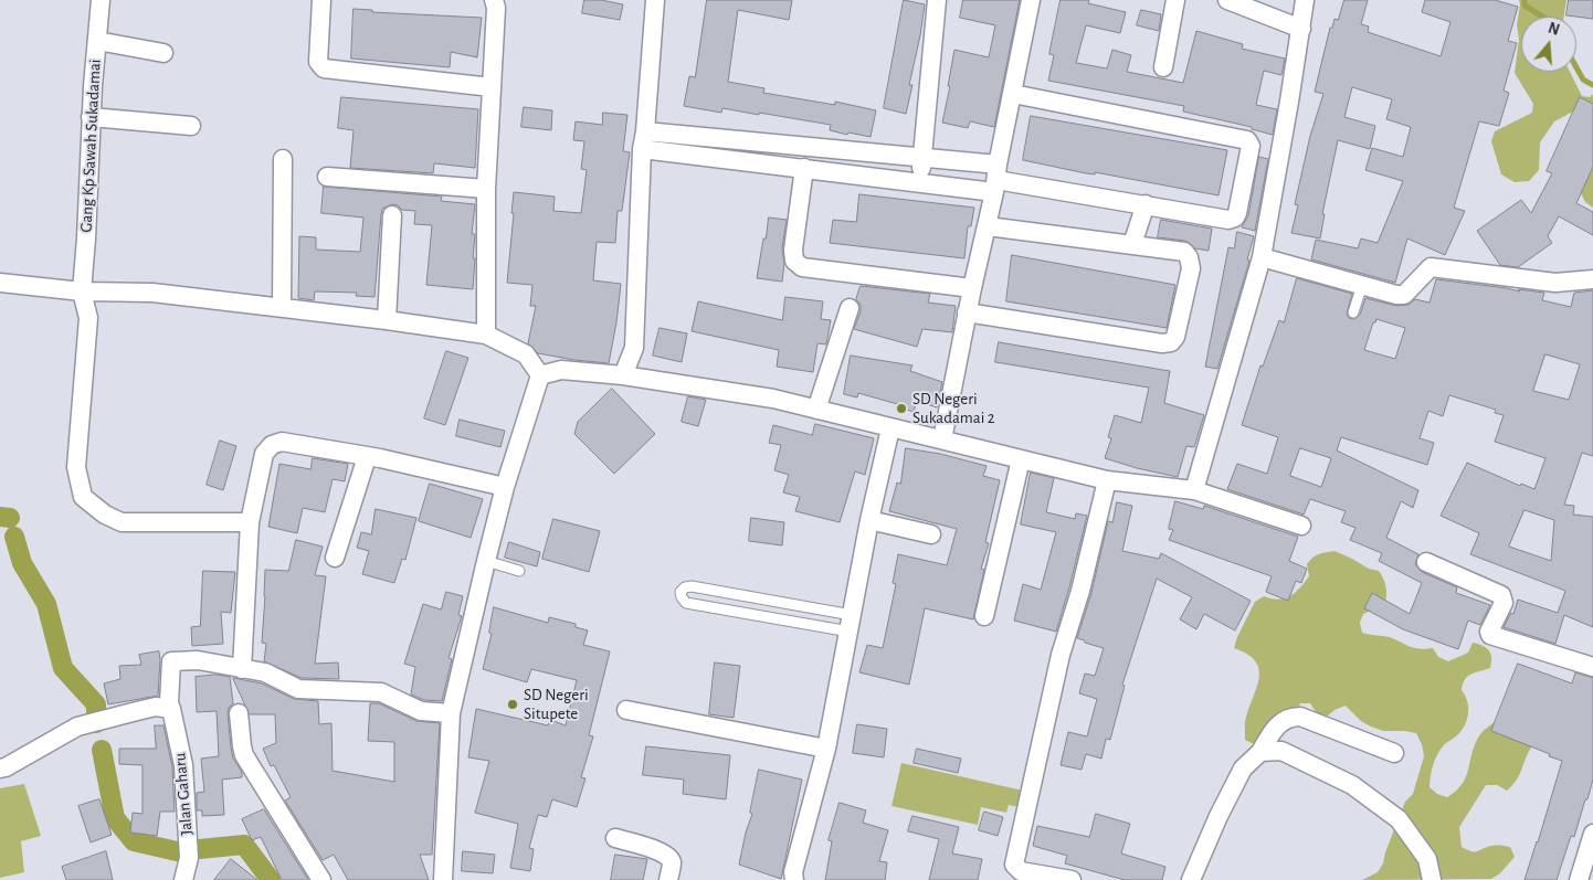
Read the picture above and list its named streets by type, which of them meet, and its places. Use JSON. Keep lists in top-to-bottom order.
{
  "streets": {
    "street": ["Gang Kp Sawah Sukadamai", "Jalan Gaharu"]
  },
  "places": ["SD Negeri Sukadamai 2", "SD Negeri Situpete"],
  "north": "top"
}
